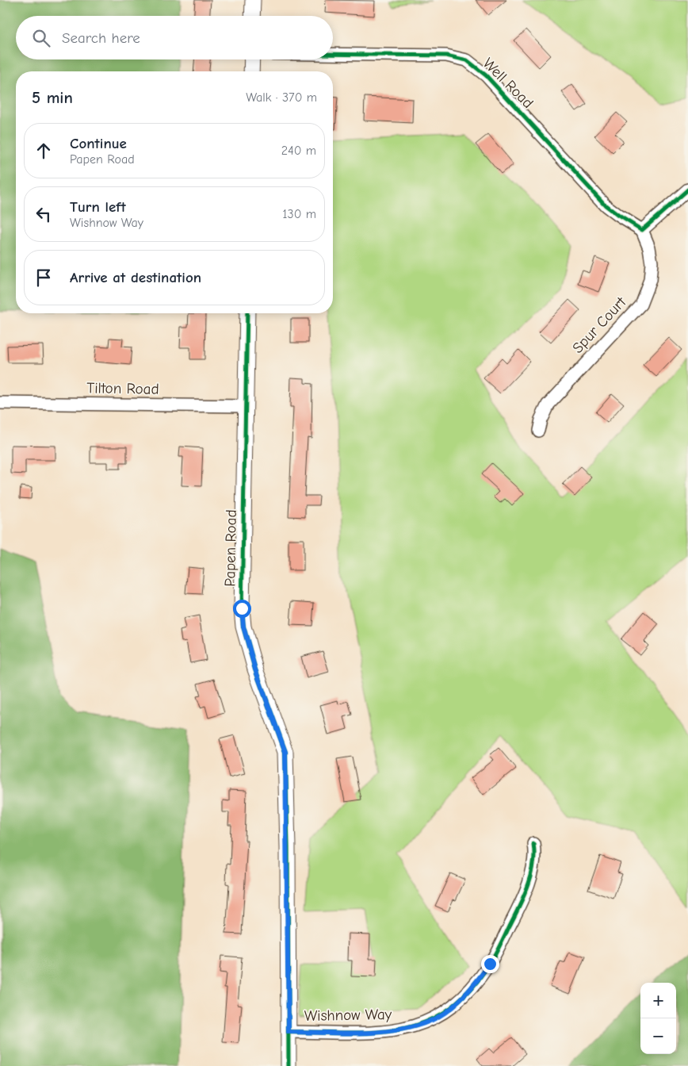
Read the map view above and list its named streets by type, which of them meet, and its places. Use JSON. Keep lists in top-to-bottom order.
{
  "streets": {
    "street": [
      "Well Road",
      "Spur Court",
      "Tilton Road",
      "Papen Road",
      "Wishnow Way"
    ]
  },
  "crossings": [
    ["Well Road", "Spur Court"],
    ["Tilton Road", "Papen Road"],
    ["Papen Road", "Wishnow Way"]
  ],
  "page": {
    "search": "Search here",
    "heading": ["5 min", "Walk · 370 m"],
    "list": [
      ["Continue", "Papen Road", "240 m"],
      ["Turn left", "Wishnow Way", "130 m"],
      "Arrive at destination"
    ],
    "map_buttons": ["+", "−"]
  }
}
